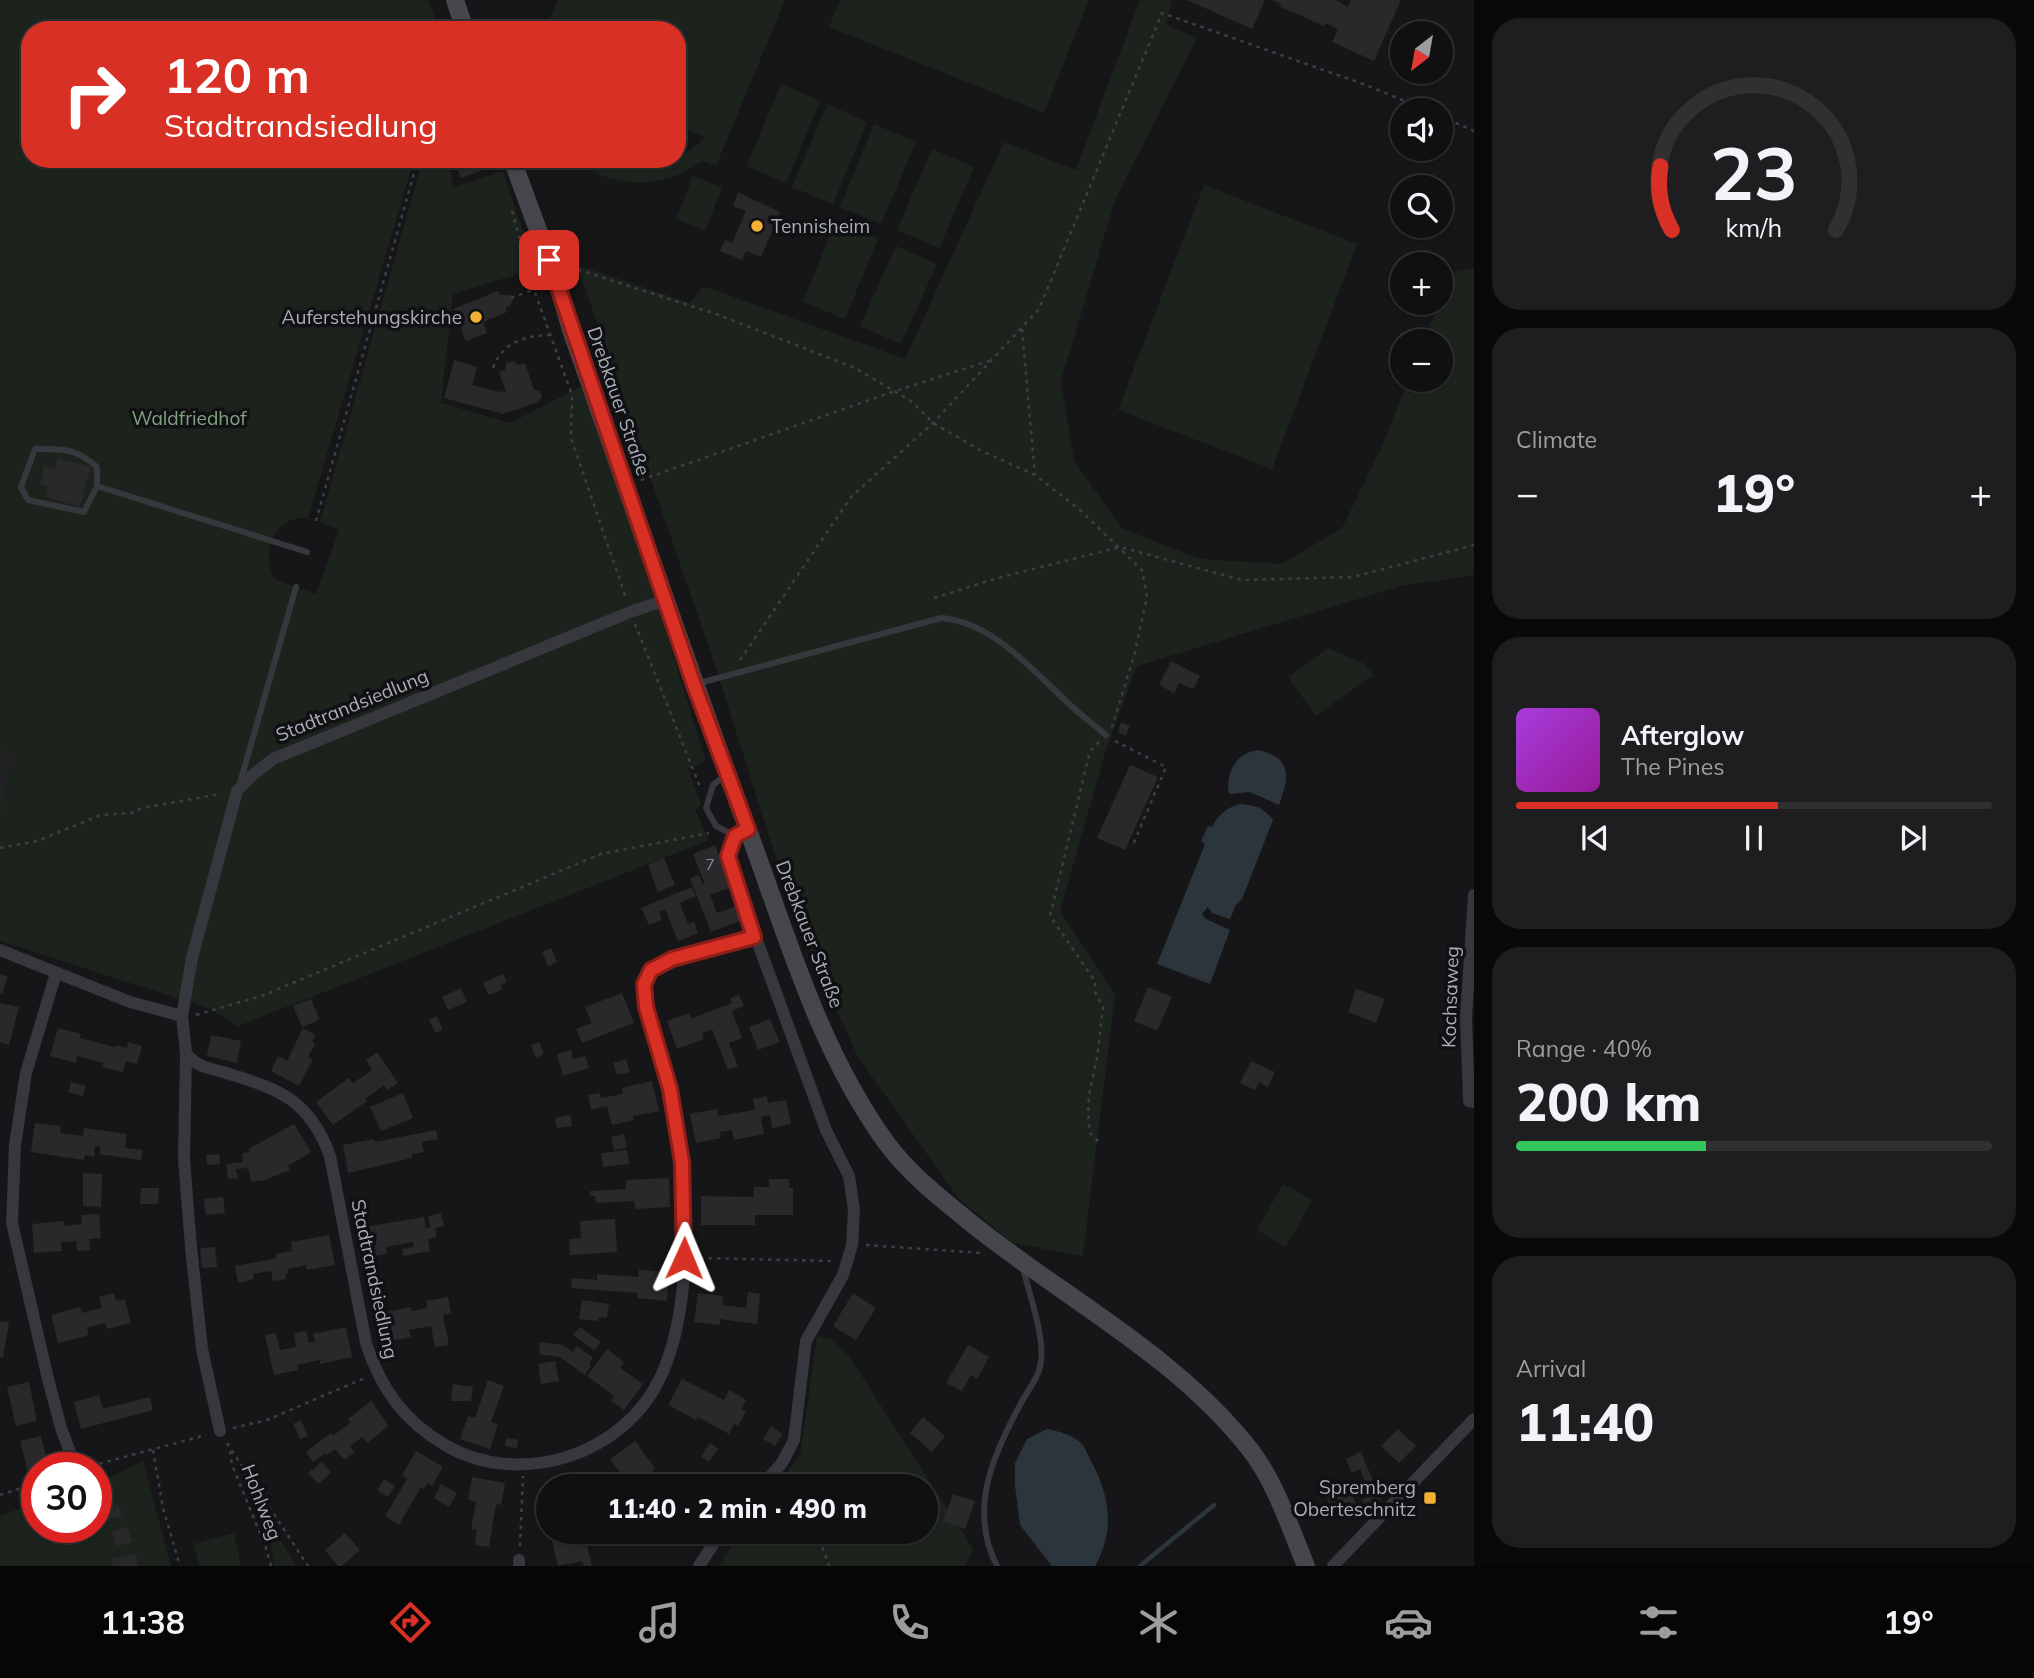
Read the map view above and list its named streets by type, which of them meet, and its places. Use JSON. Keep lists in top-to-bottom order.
{
  "streets": {
    "street": ["Drebkauer Straße", "Stadtrandsiedlung", "Kochsaweg"],
    "path": ["Hohlweg"]
  },
  "crossings": [
    ["Drebkauer Straße", "Stadtrandsiedlung"]
  ],
  "parks": ["Waldfriedhof"],
  "places": {
    "other": ["Tennisheim", "Auferstehungskirche"],
    "transit": ["Spremberg Oberteschnitz"]
  },
  "house_numbers": ["7"],
  "north": "bottom left",
  "page": {
    "map_buttons": ["+", "−"],
    "turn": ["120 m", "Stadtrandsiedlung"],
    "tile": [
      "Climate",
      ["Range · 40%", "200 km"],
      ["Arrival", "11:40"]
    ],
    "heat": ["−", "19°", "+"],
    "song": ["Afterglow", "The Pines"],
    "limit": "30",
    "trip": "11:40 · 2 min · 490 m",
    "tabs": ["11:38", "19°"],
    "gauge": ["23", "km/h"]
  }
}
